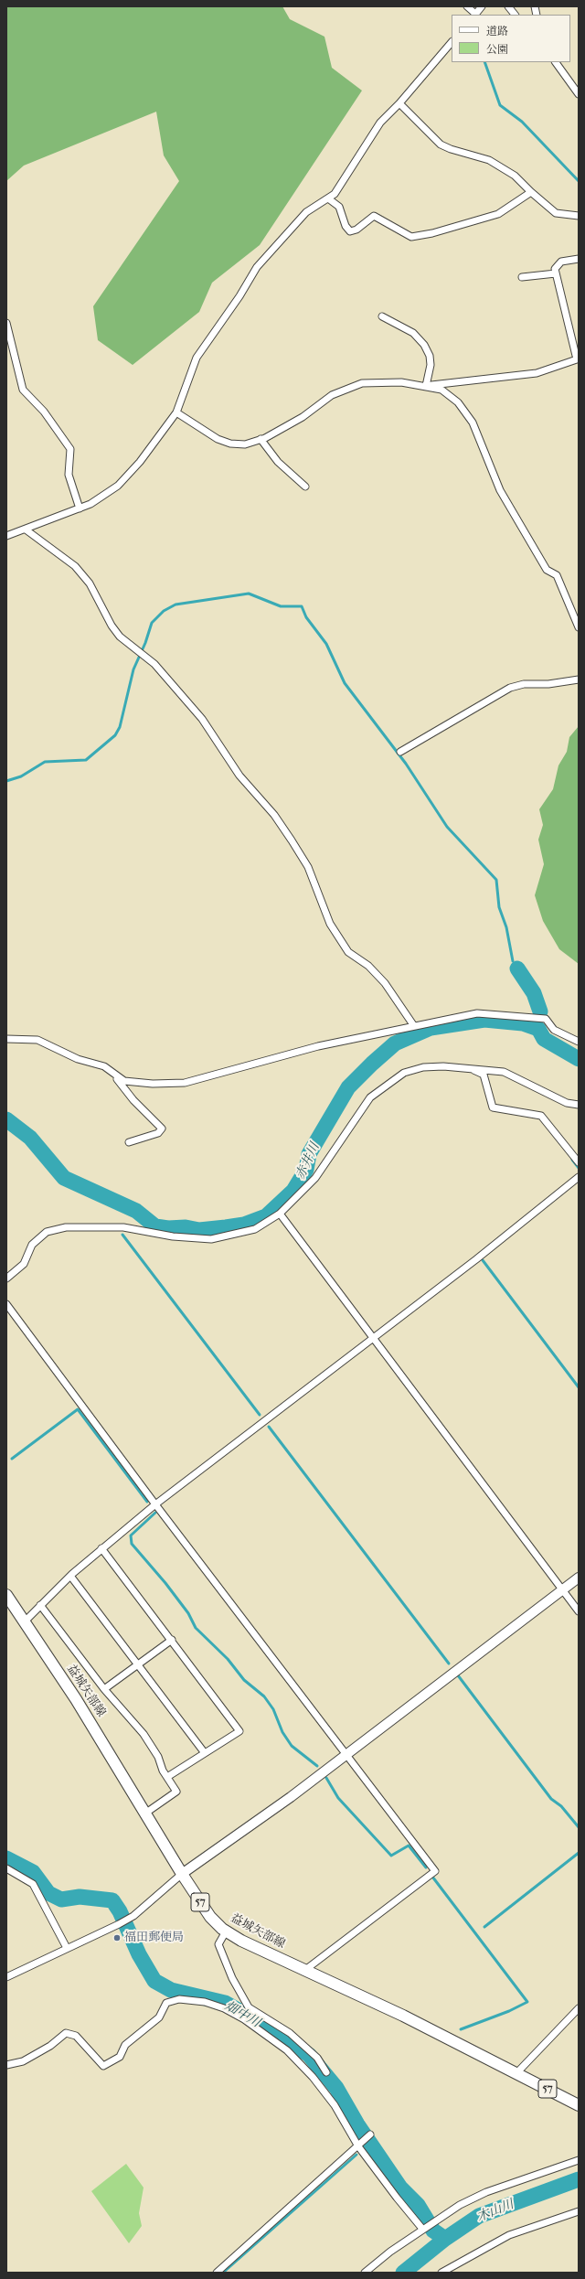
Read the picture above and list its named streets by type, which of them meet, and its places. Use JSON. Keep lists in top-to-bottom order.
{
  "streets": {
    "main road": ["益城矢部線", "57"]
  },
  "water": ["赤井川", "畑中川", "木山川"],
  "places": ["福田郵便局"],
  "legend": ["道路", "公園"]
}
